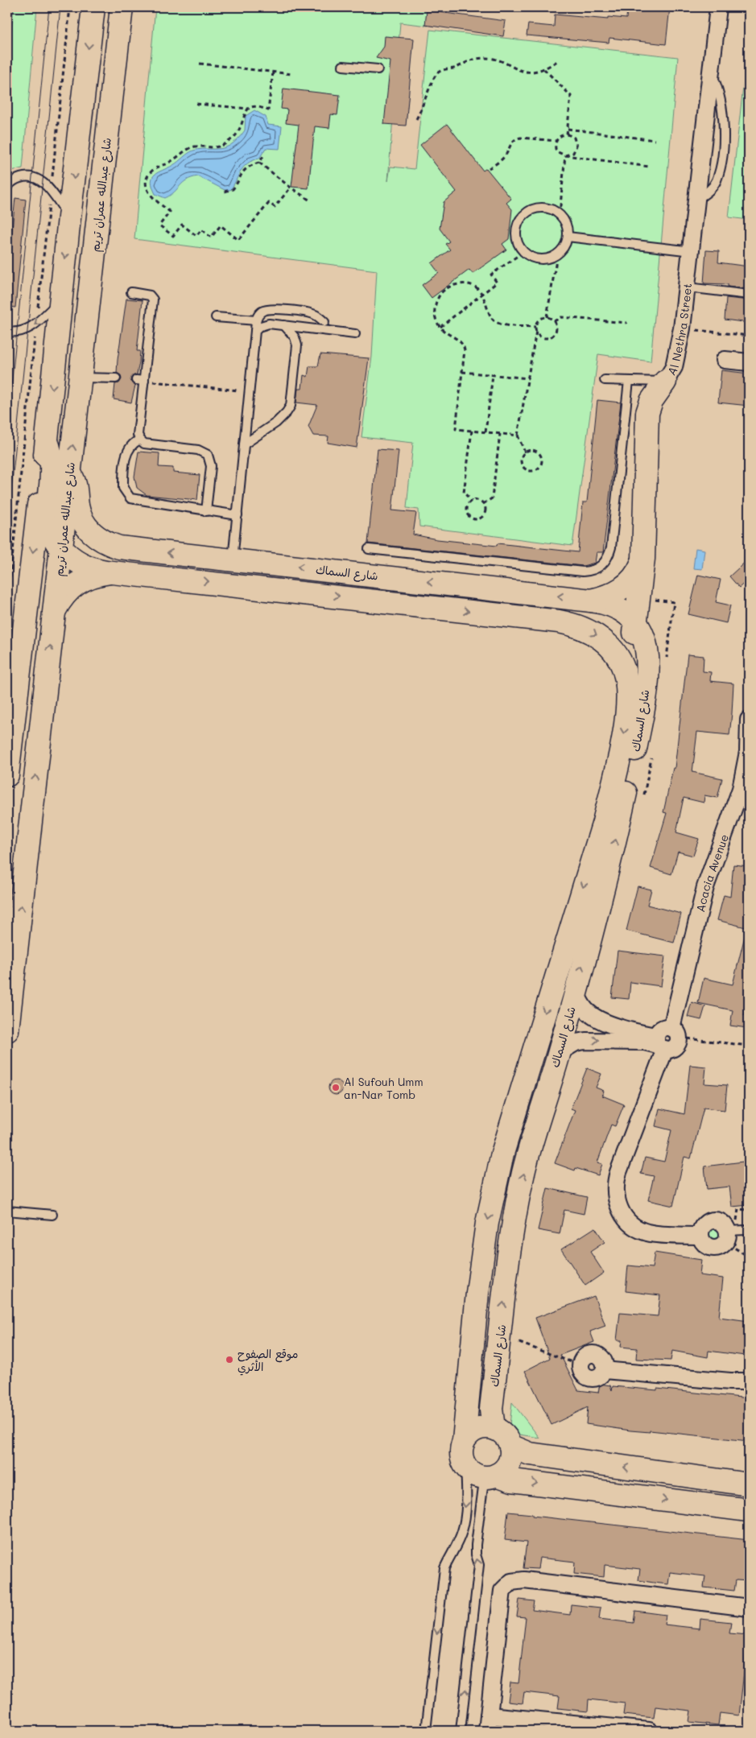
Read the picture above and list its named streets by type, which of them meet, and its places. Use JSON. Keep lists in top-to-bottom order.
{
  "streets": {
    "street": [
      "شارع عبدالله عمران تريم",
      "Al Nethra Street",
      "شارع السماك",
      "Acacia Avenue"
    ]
  },
  "crossings": [
    ["شارع عبدالله عمران تريم", "شارع السماك"],
    ["Al Nethra Street", "شارع السماك"]
  ],
  "places": ["Al Sufouh Umm an-Nar Tomb", "موقع الصفوح الأثري"]
}
